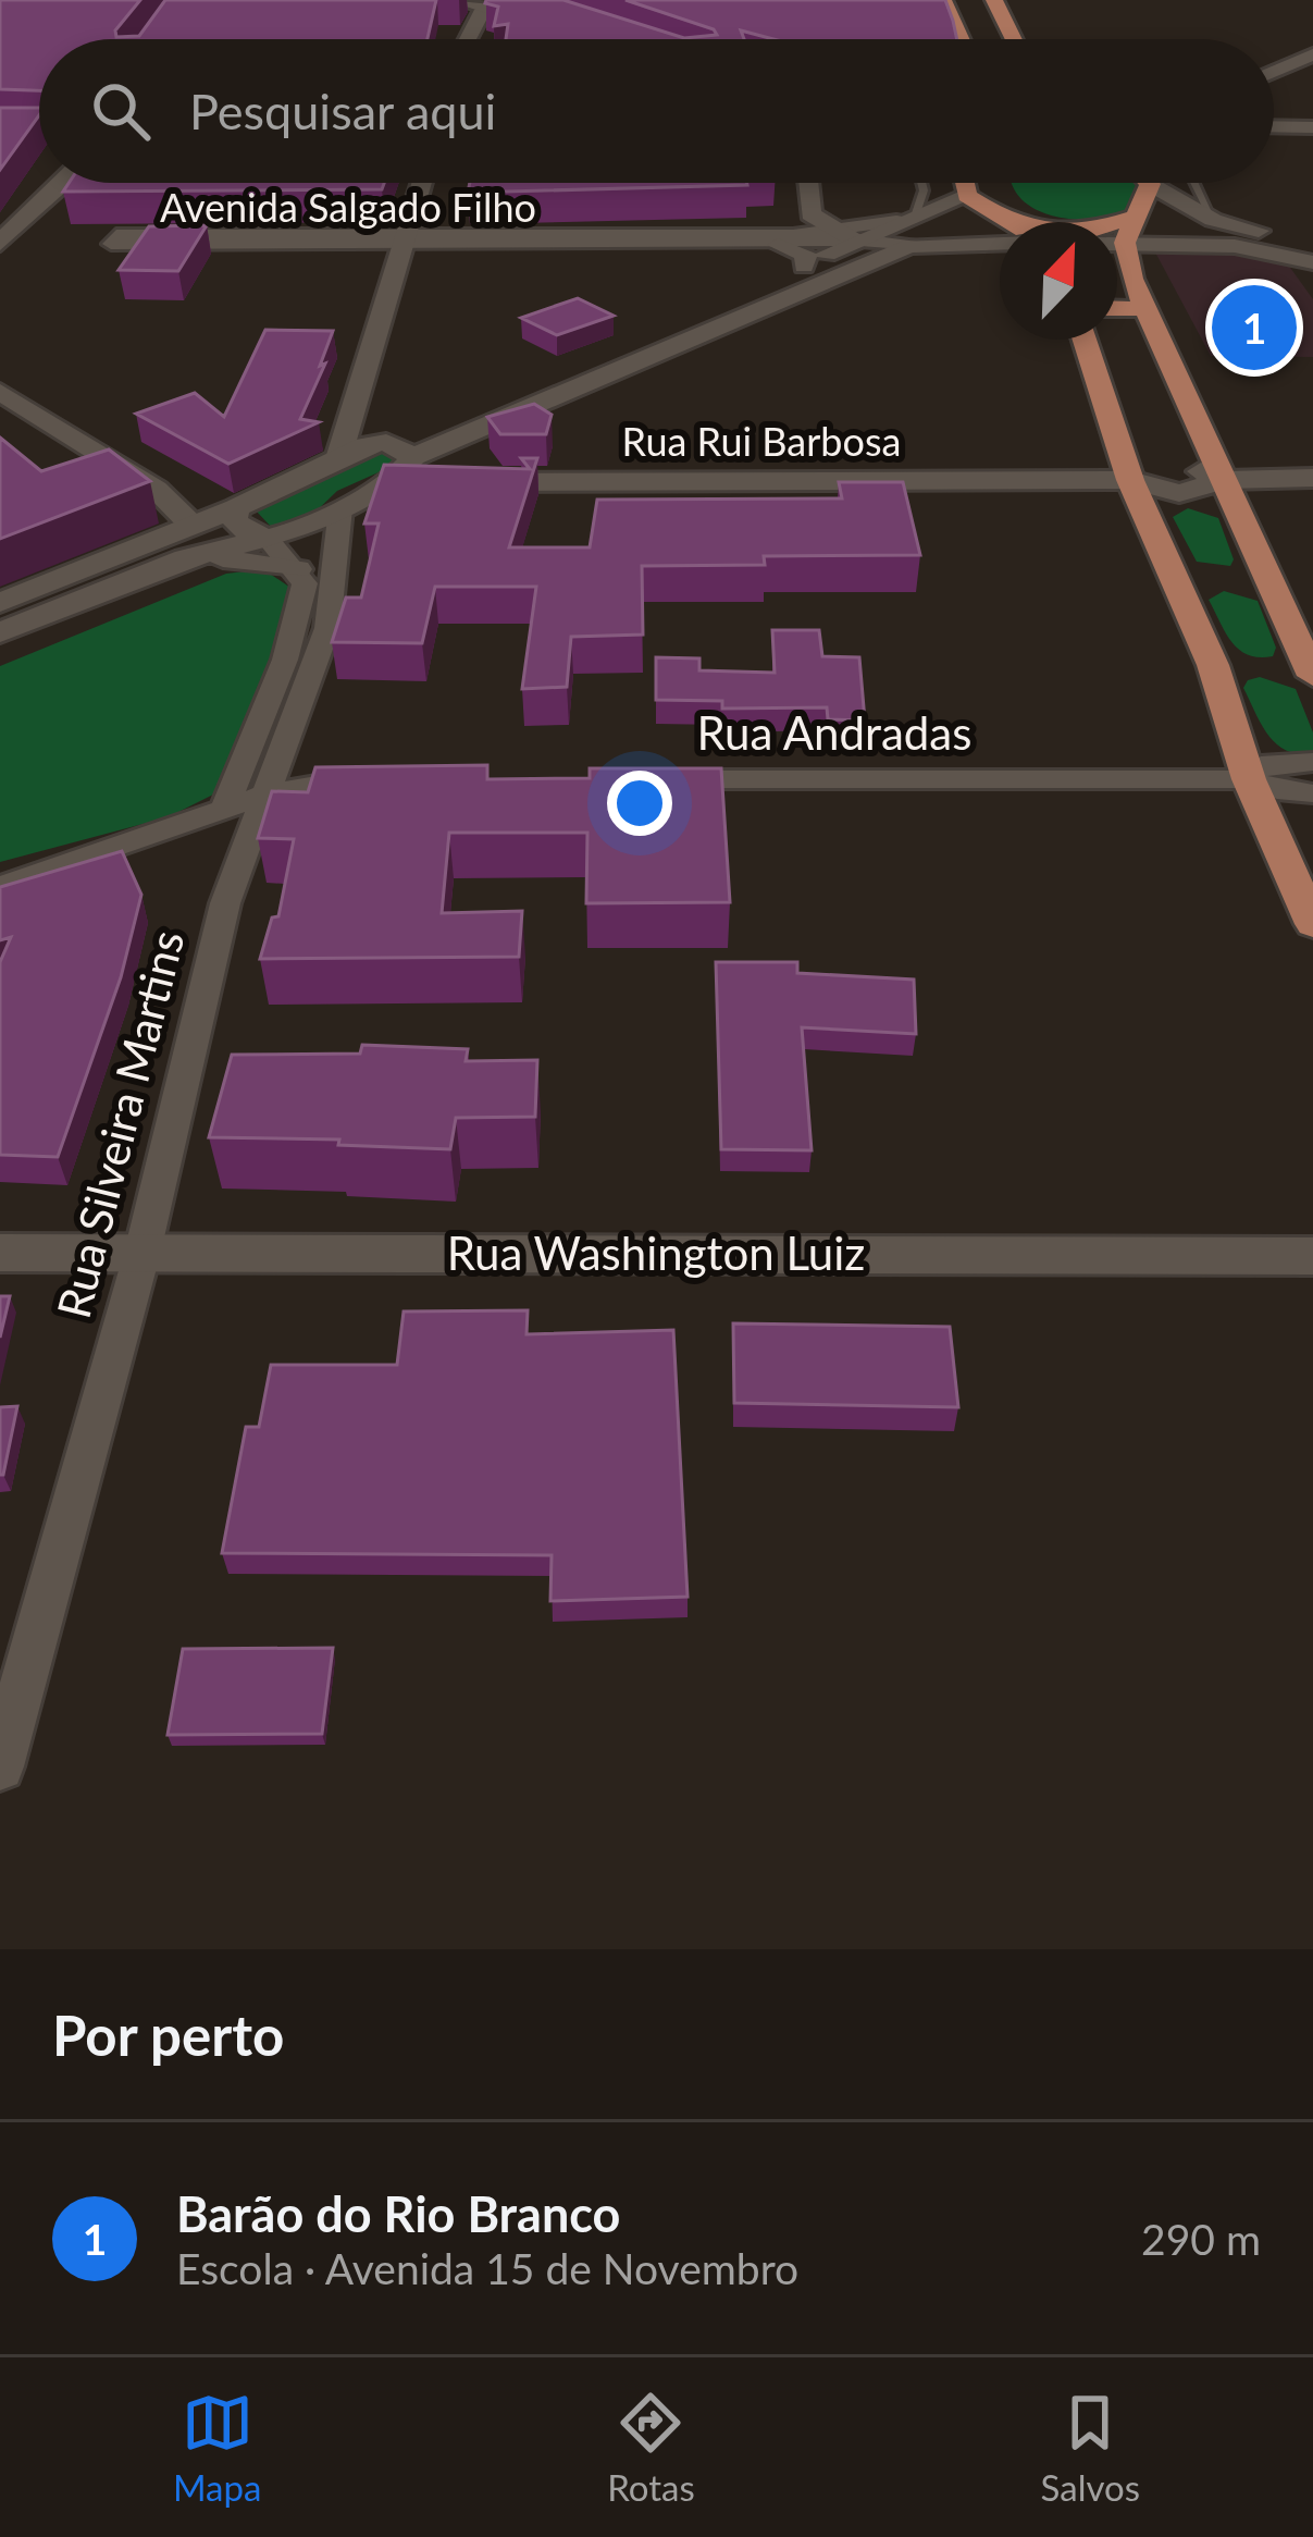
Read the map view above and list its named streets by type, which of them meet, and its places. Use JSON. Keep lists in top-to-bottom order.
{
  "streets": {
    "street": [
      "Avenida Salgado Filho",
      "Rua Rui Barbosa",
      "Rua Andradas",
      "Rua Silveira Martins",
      "Rua Washington Luiz"
    ]
  },
  "crossings": [
    ["Rua Silveira Martins", "Rua Washington Luiz"]
  ],
  "north": "top right",
  "page": {
    "search": "Pesquisar aqui",
    "pins": "1",
    "heading": "Por perto",
    "list": [
      {
        "mark": "1",
        "name": "Barão do Rio Branco",
        "note": "Escola · Avenida 15 de Novembro",
        "value": "290 m"
      }
    ],
    "nav": ["Mapa", "Rotas", "Salvos"]
  }
}
